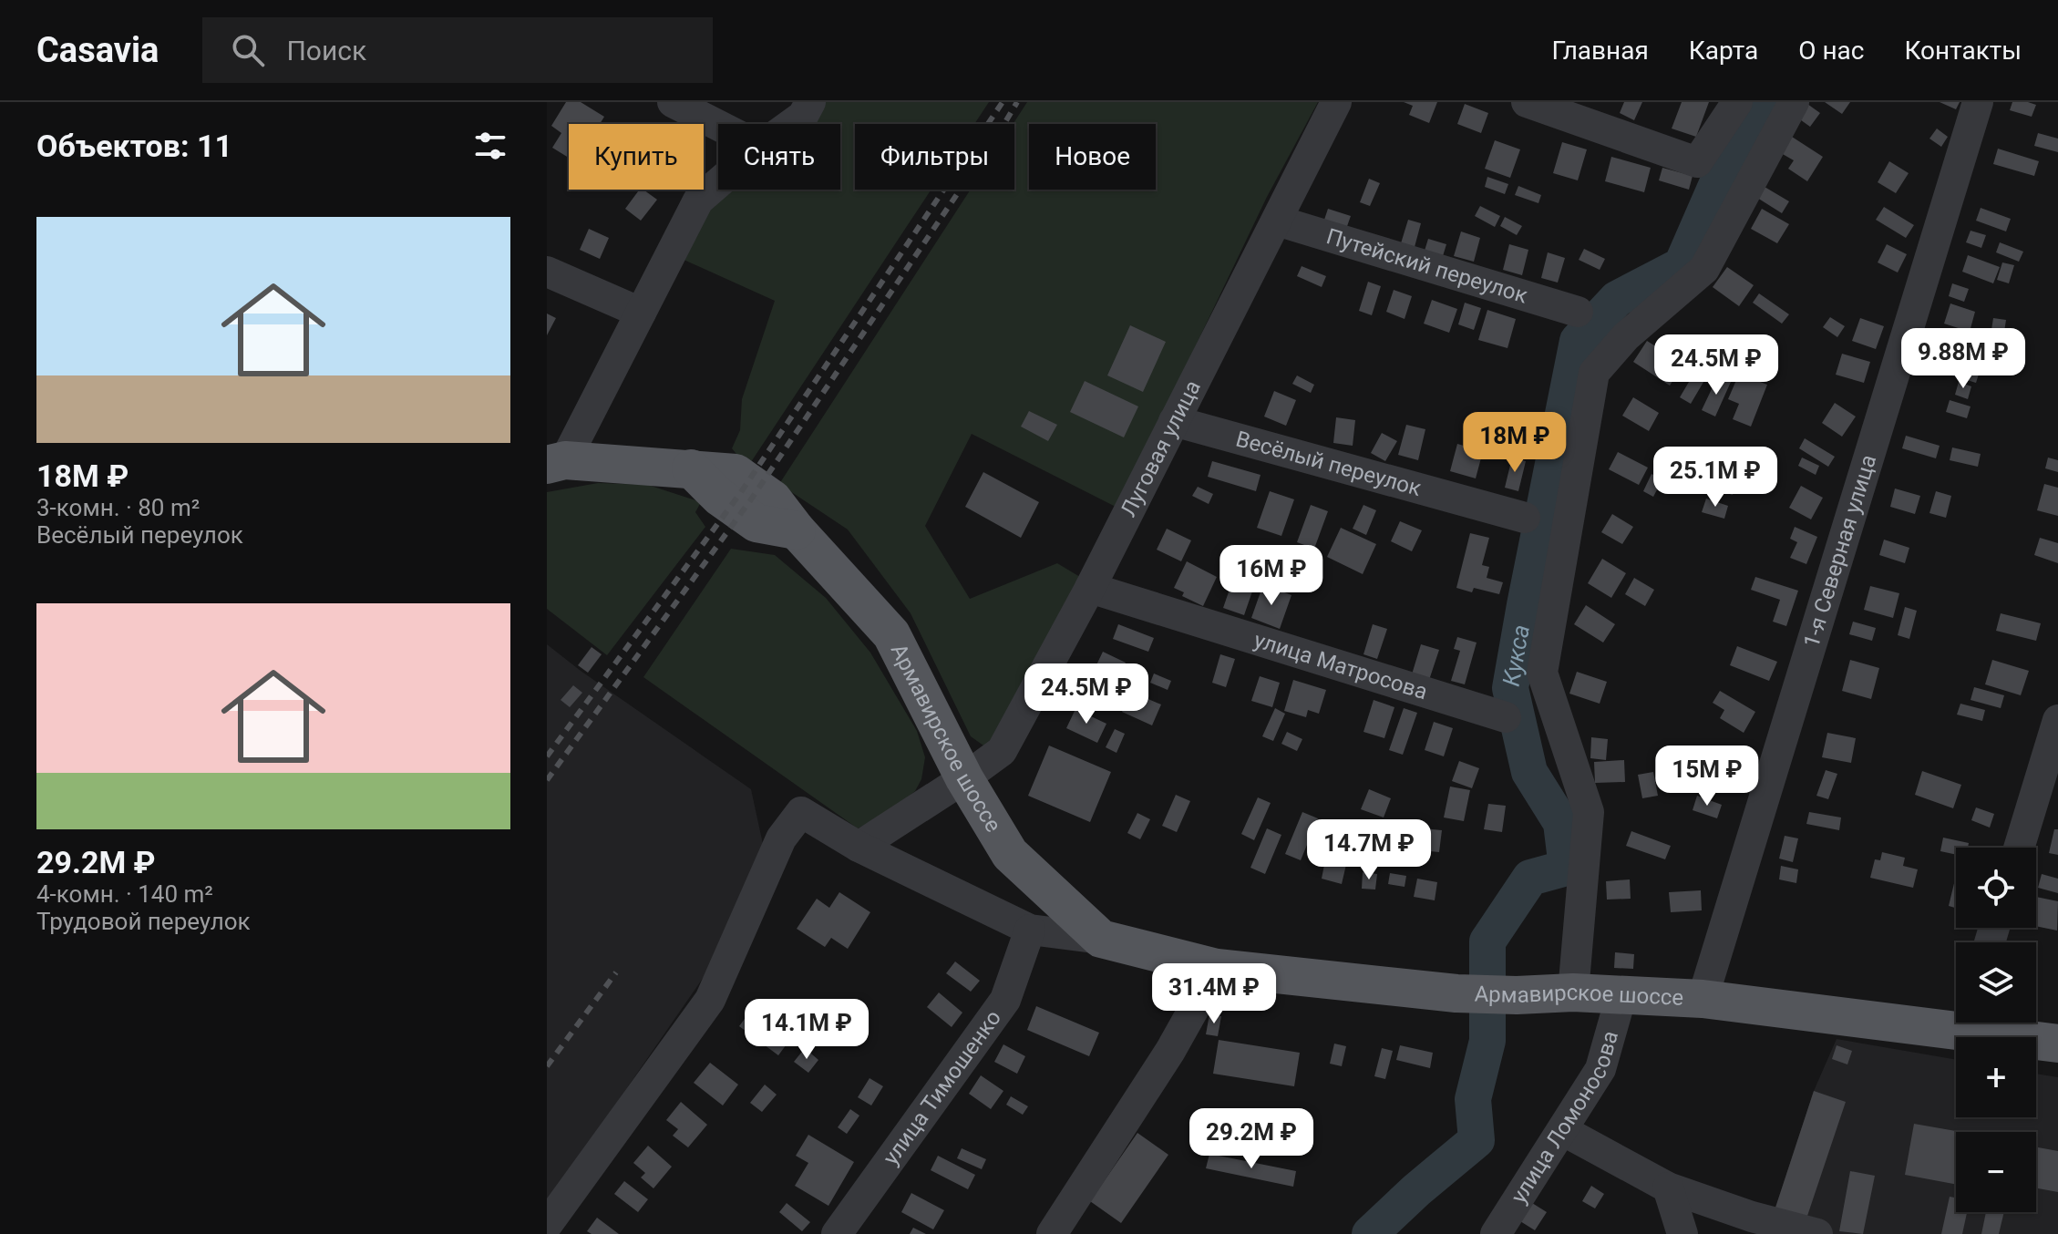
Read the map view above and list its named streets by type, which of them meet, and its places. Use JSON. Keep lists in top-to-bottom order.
{
  "streets": {
    "main road": ["Армавирское шоссе"],
    "street": [
      "Путейский переулок",
      "Луговая улица",
      "Весёлый переулок",
      "1-я Северная улица",
      "улица Матросова",
      "улица Тимошенко",
      "улица Ломоносова"
    ]
  },
  "crossings": [
    ["Путейский переулок", "Луговая улица"],
    ["Луговая улица", "Весёлый переулок"],
    ["Луговая улица", "улица Матросова"],
    ["Луговая улица", "Армавирское шоссе"],
    ["1-я Северная улица", "Армавирское шоссе"],
    ["Армавирское шоссе", "улица Тимошенко"],
    ["Армавирское шоссе", "улица Ломоносова"]
  ],
  "water": ["Кукса"],
  "page": {
    "header": "Casavia",
    "search": "Поиск",
    "nav": [
      "Главная",
      "Карта",
      "О нас",
      "Контакты"
    ],
    "heading": "Объектов: 11",
    "chip": [
      "Купить",
      "Снять",
      "Фильтры",
      "Новое"
    ],
    "list": [
      {
        "name": "18M ₽",
        "note": "3-комн. · 80 m² · Весёлый переулок"
      },
      {
        "name": "29.2M ₽",
        "note": "4-комн. · 140 m² · Трудовой переулок"
      }
    ],
    "price": [
      "9.88M ₽",
      "24.5M ₽",
      "18M ₽",
      "25.1M ₽",
      "16M ₽",
      "24.5M ₽",
      "15M ₽",
      "14.7M ₽",
      "31.4M ₽",
      "14.1M ₽",
      "29.2M ₽"
    ],
    "map_buttons": ["+", "−"]
  }
}
